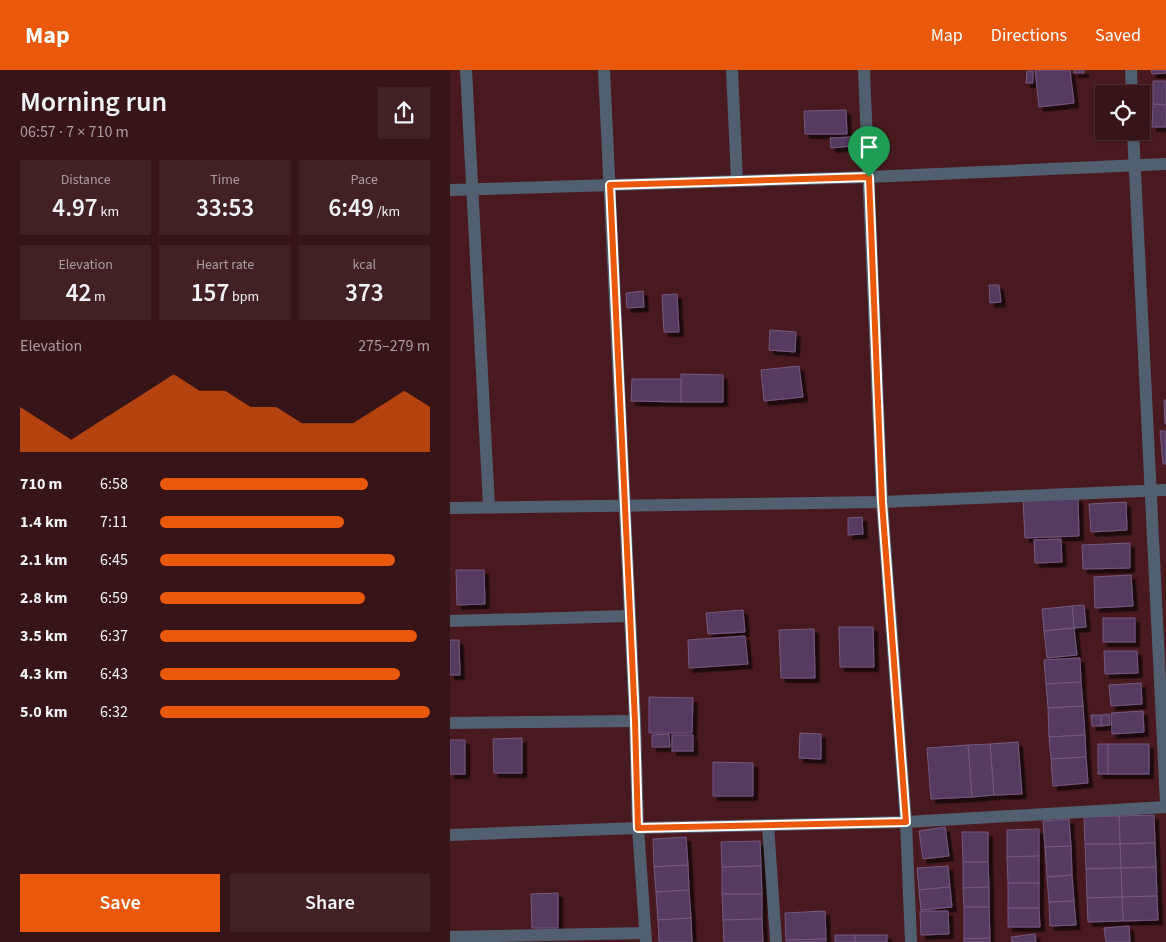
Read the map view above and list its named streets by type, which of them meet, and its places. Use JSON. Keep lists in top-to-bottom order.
{
  "page": {
    "header": "Map",
    "nav": ["Map", "Directions", "Saved"],
    "heading": ["Morning run", "06:57 · 7 × 710 m"],
    "stats": [
      ["Distance", "4.97 km"],
      ["Time", "33:53"],
      ["Pace", "6:49 /km"],
      ["Elevation", "42 m"],
      ["Heart rate", "157 bpm"],
      ["kcal", "373"]
    ],
    "chart": ["Elevation", "275–279 m"],
    "list": [
      {
        "name": "710 m",
        "note": "6:58"
      },
      {
        "name": "1.4 km",
        "note": "7:11"
      },
      {
        "name": "2.1 km",
        "note": "6:45"
      },
      {
        "name": "2.8 km",
        "note": "6:59"
      },
      {
        "name": "3.5 km",
        "note": "6:37"
      },
      {
        "name": "4.3 km",
        "note": "6:43"
      },
      {
        "name": "5.0 km",
        "note": "6:32"
      }
    ],
    "buttons": ["Save", "Share"]
  }
}
